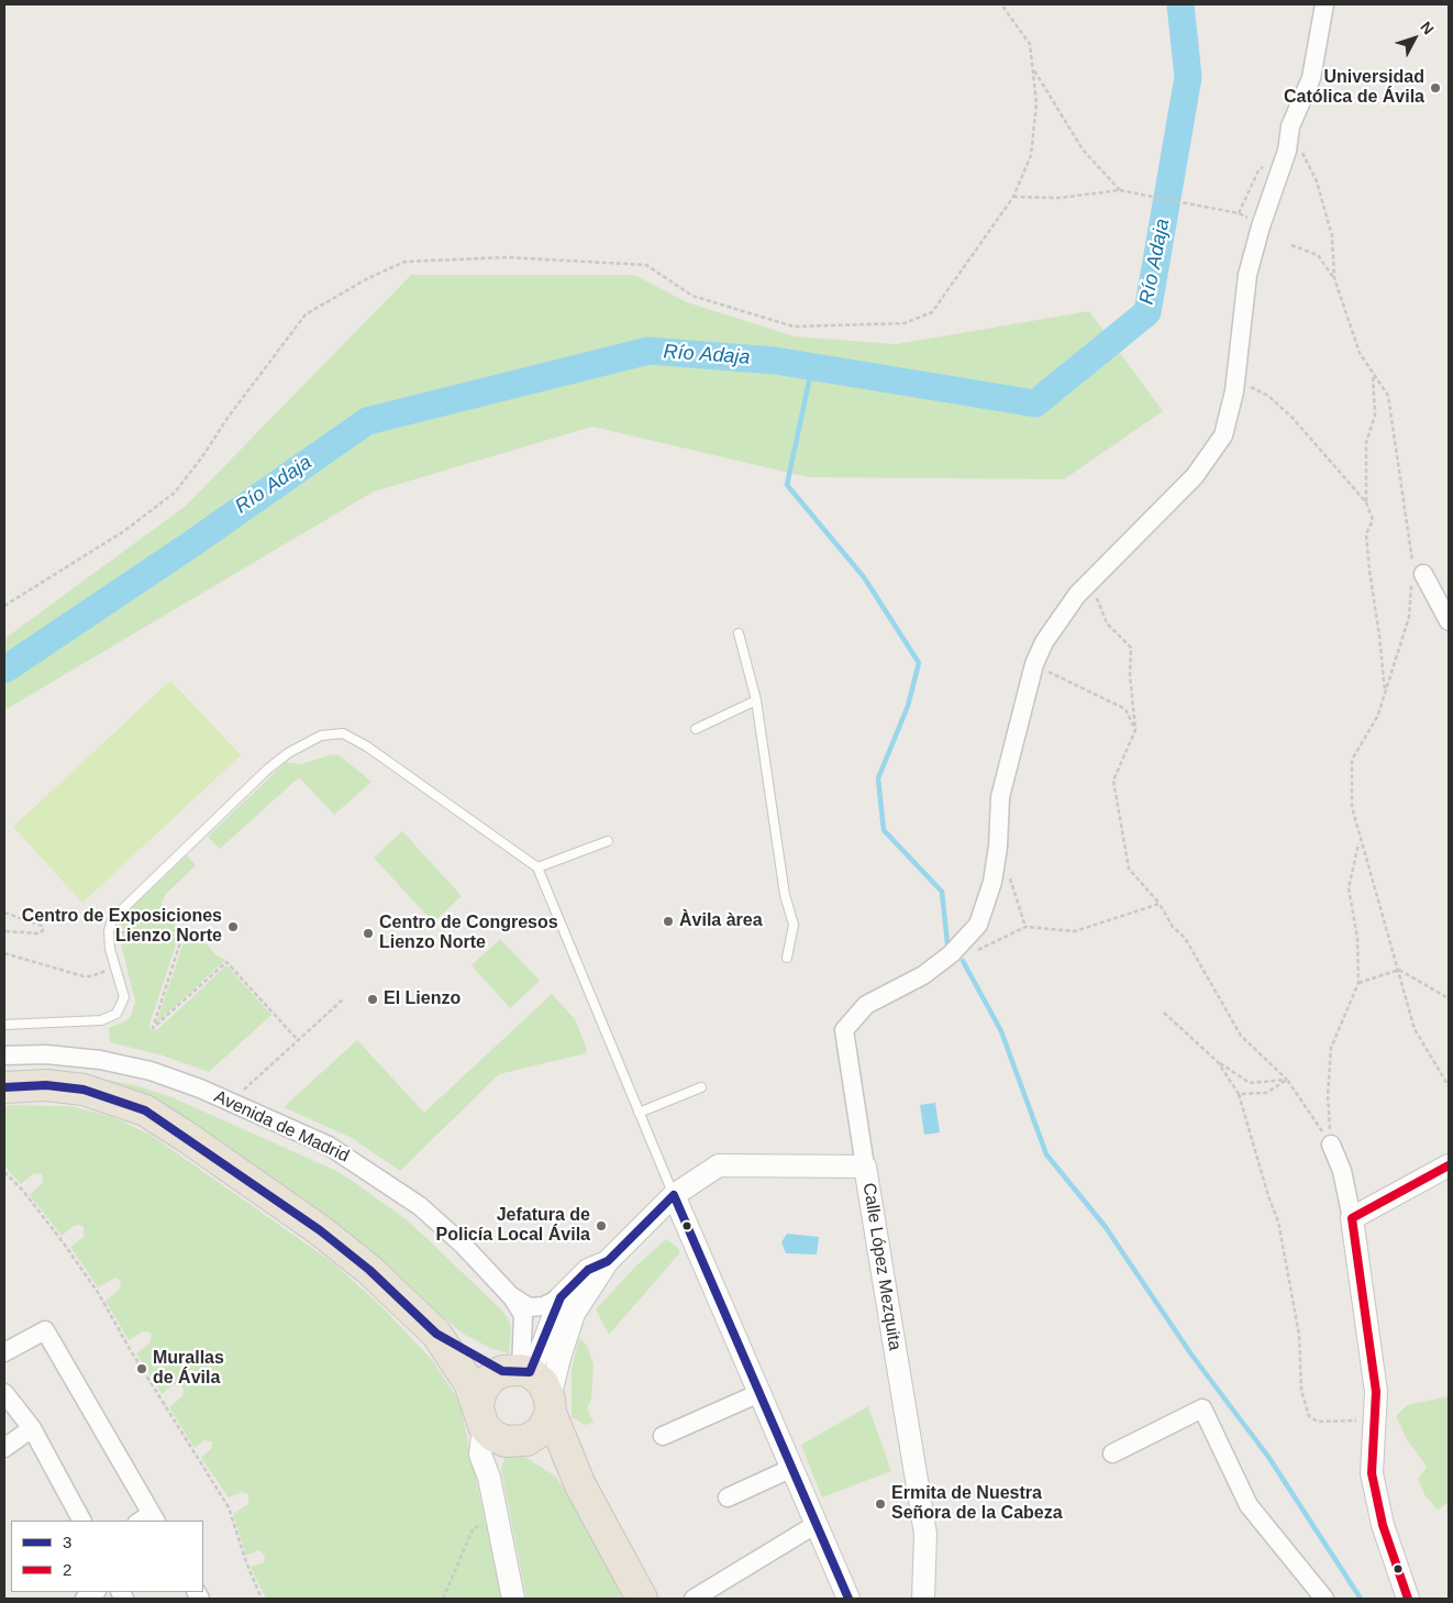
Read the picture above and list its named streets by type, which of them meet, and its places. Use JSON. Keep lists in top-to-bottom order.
{
  "streets": {
    "street": ["Avenida de Madrid", "Calle López Mezquita"]
  },
  "water": ["Río Adaja"],
  "places": [
    "Universidad Católica de Ávila",
    "Àvila àrea",
    "Centro de Exposiciones Lienzo Norte",
    "Centro de Congresos Lienzo Norte",
    "El Lienzo",
    "Jefatura de Policía Local Ávila",
    "Murallas de Ávila",
    "Ermita de Nuestra Señora de la Cabeza"
  ],
  "lines": ["transit line 3", "transit line 2"],
  "legend": ["3", "2"],
  "north": "top right"
}
